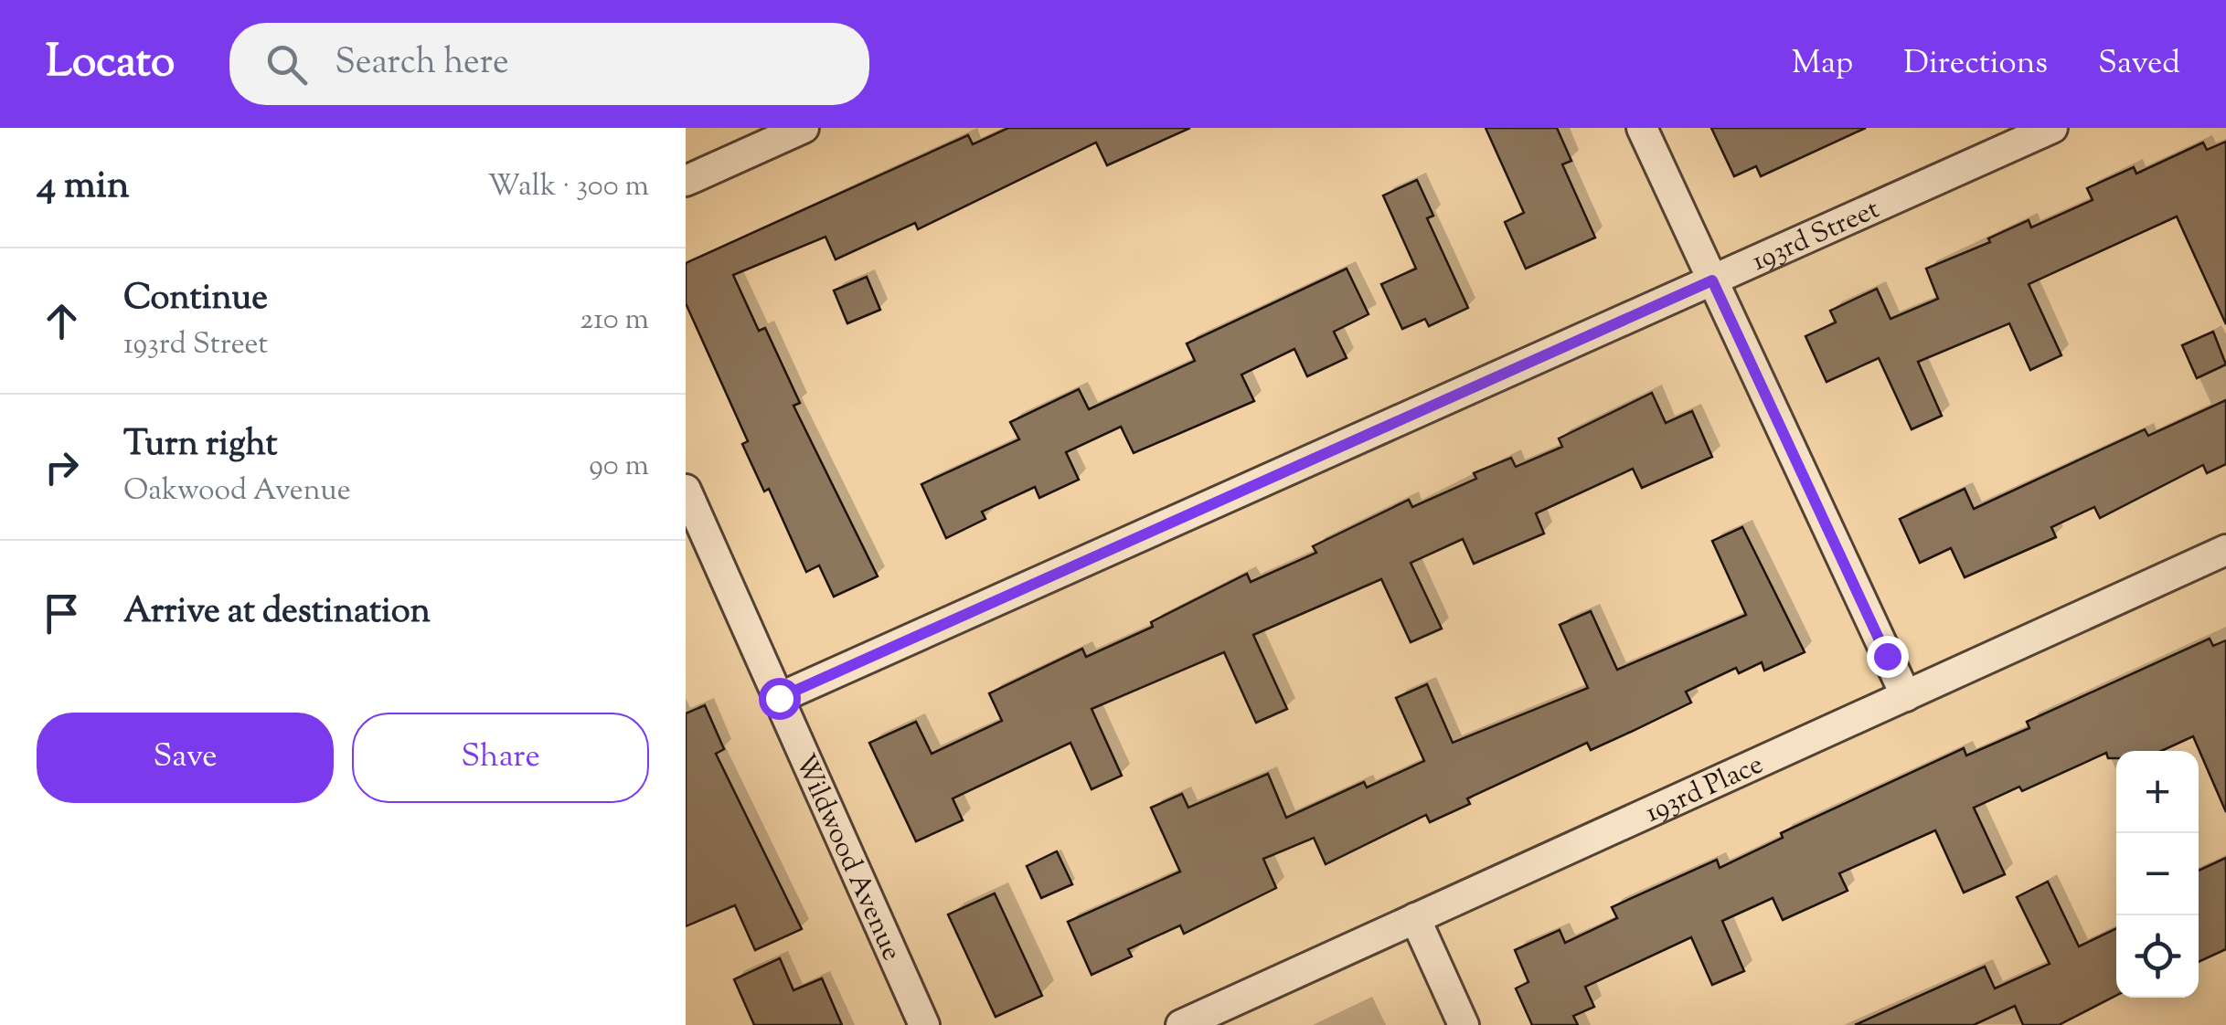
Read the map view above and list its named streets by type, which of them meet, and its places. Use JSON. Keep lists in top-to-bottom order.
{
  "streets": {
    "street": ["193rd Street", "193rd Place", "Wildwood Avenue"]
  },
  "crossings": [
    ["193rd Street", "Wildwood Avenue"]
  ],
  "page": {
    "header": "Locato",
    "search": "Search here",
    "nav": ["Map", "Directions", "Saved"],
    "heading": ["4 min", "Walk · 300 m"],
    "list": [
      ["Continue", "193rd Street", "210 m"],
      ["Turn right", "Oakwood Avenue", "90 m"],
      "Arrive at destination"
    ],
    "buttons": ["Save", "Share"],
    "map_buttons": ["+", "−"]
  }
}
